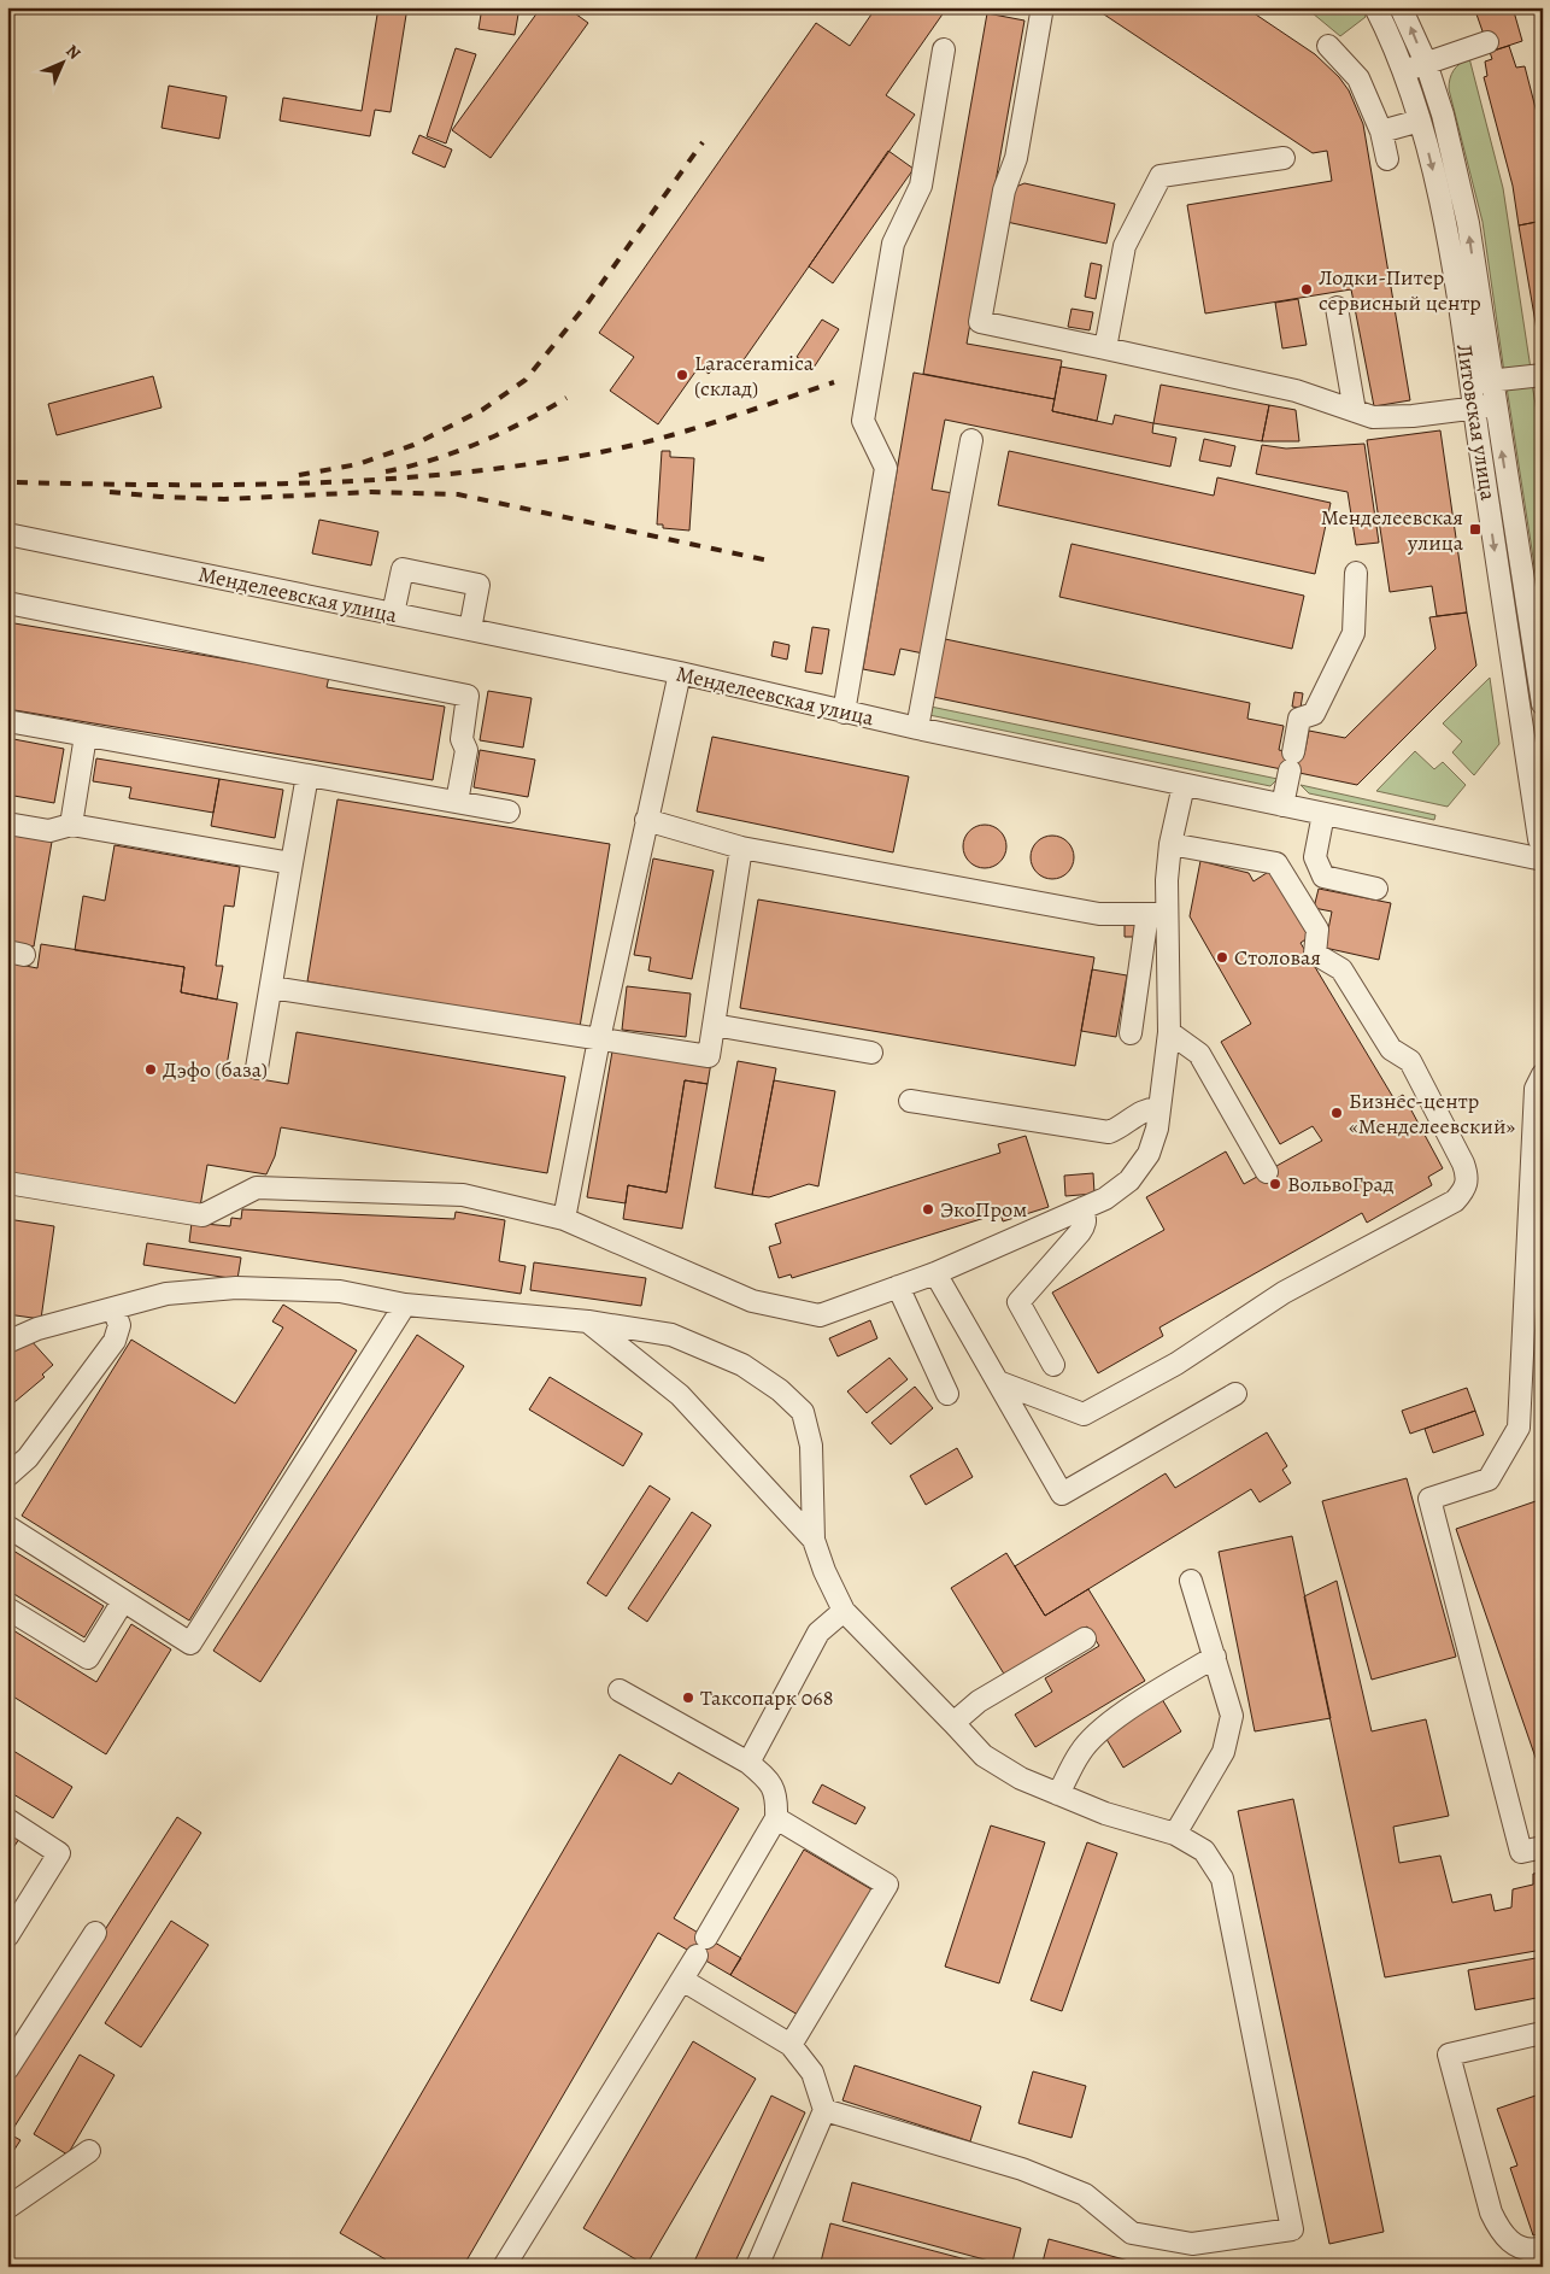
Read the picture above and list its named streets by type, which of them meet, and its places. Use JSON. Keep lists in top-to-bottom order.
{
  "streets": {
    "street": ["Литовская улица", "Менделеевская улица"]
  },
  "places": {
    "other": [
      "Лодки-Питер сервисный центр",
      "Laraceramica (склад)",
      "Столовая",
      "Дэфо (база)",
      "Бизнес-центр «Менделеевский»",
      "ВольвоГрад",
      "ЭкоПром",
      "Таксопарк 068"
    ],
    "transit": ["Менделеевская улица"]
  },
  "north": "top right"
}
